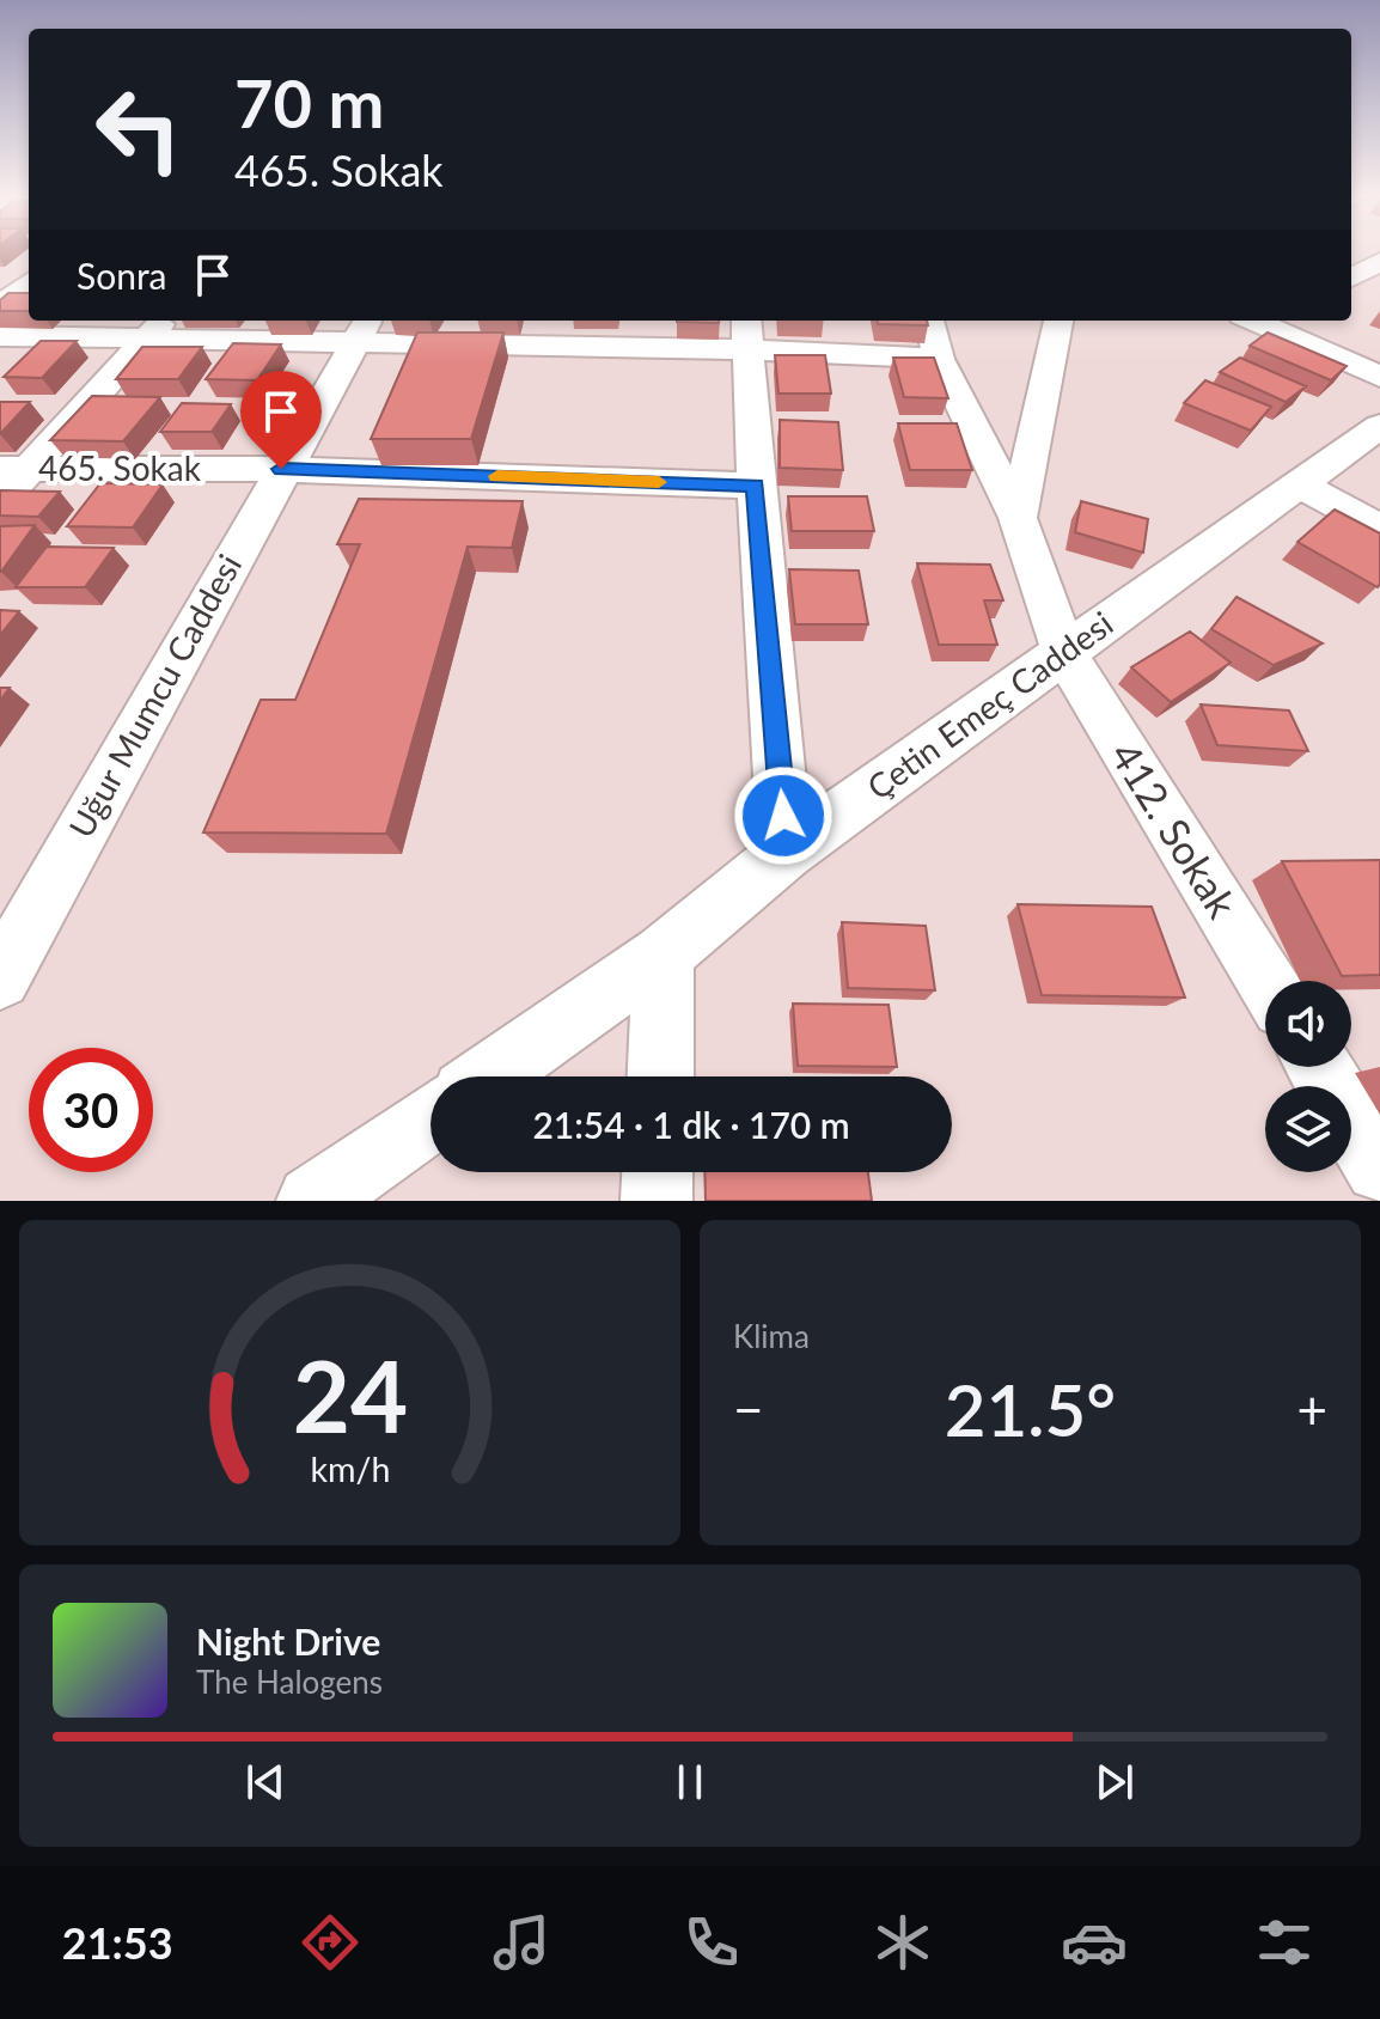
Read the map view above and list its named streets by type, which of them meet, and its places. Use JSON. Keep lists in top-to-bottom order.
{
  "streets": {
    "street": [
      "465. Sokak",
      "Uğur Mumcu Caddesi",
      "Çetin Emeç Caddesi",
      "412. Sokak"
    ]
  },
  "crossings": [
    ["465. Sokak", "Uğur Mumcu Caddesi"],
    ["Çetin Emeç Caddesi", "412. Sokak"]
  ],
  "page": {
    "turn": ["70 m", "465. Sokak"],
    "then": "Sonra",
    "limit": "30",
    "trip": "21:54 · 1 dk · 170 m",
    "tile": "Klima",
    "heat": ["−", "21.5°", "+"],
    "song": ["Night Drive", "The Halogens"],
    "tabs": "21:53",
    "gauge": ["24", "km/h"]
  }
}
